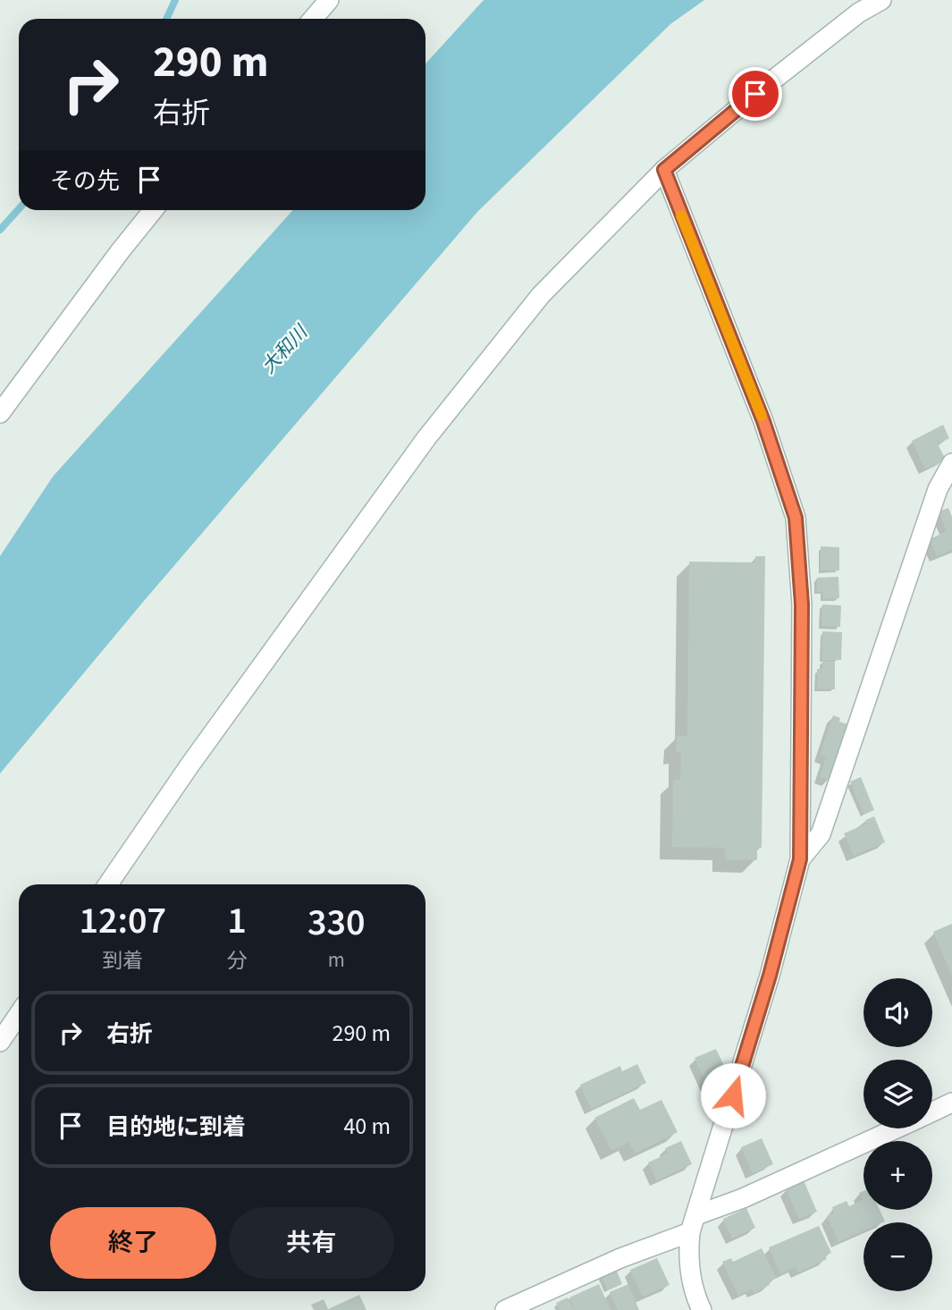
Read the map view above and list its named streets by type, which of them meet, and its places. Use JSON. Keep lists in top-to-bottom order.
{
  "water": ["大和川"],
  "page": {
    "turn": ["290 m", "右折"],
    "then": "その先",
    "eta": [
      "12:07",
      "到着",
      "1",
      "分",
      "330",
      "m"
    ],
    "map_buttons": ["+", "−"],
    "list": [
      {
        "name": "右折",
        "value": "290 m"
      },
      {
        "name": "目的地に到着",
        "value": "40 m"
      }
    ],
    "buttons": ["終了", "共有"]
  }
}
